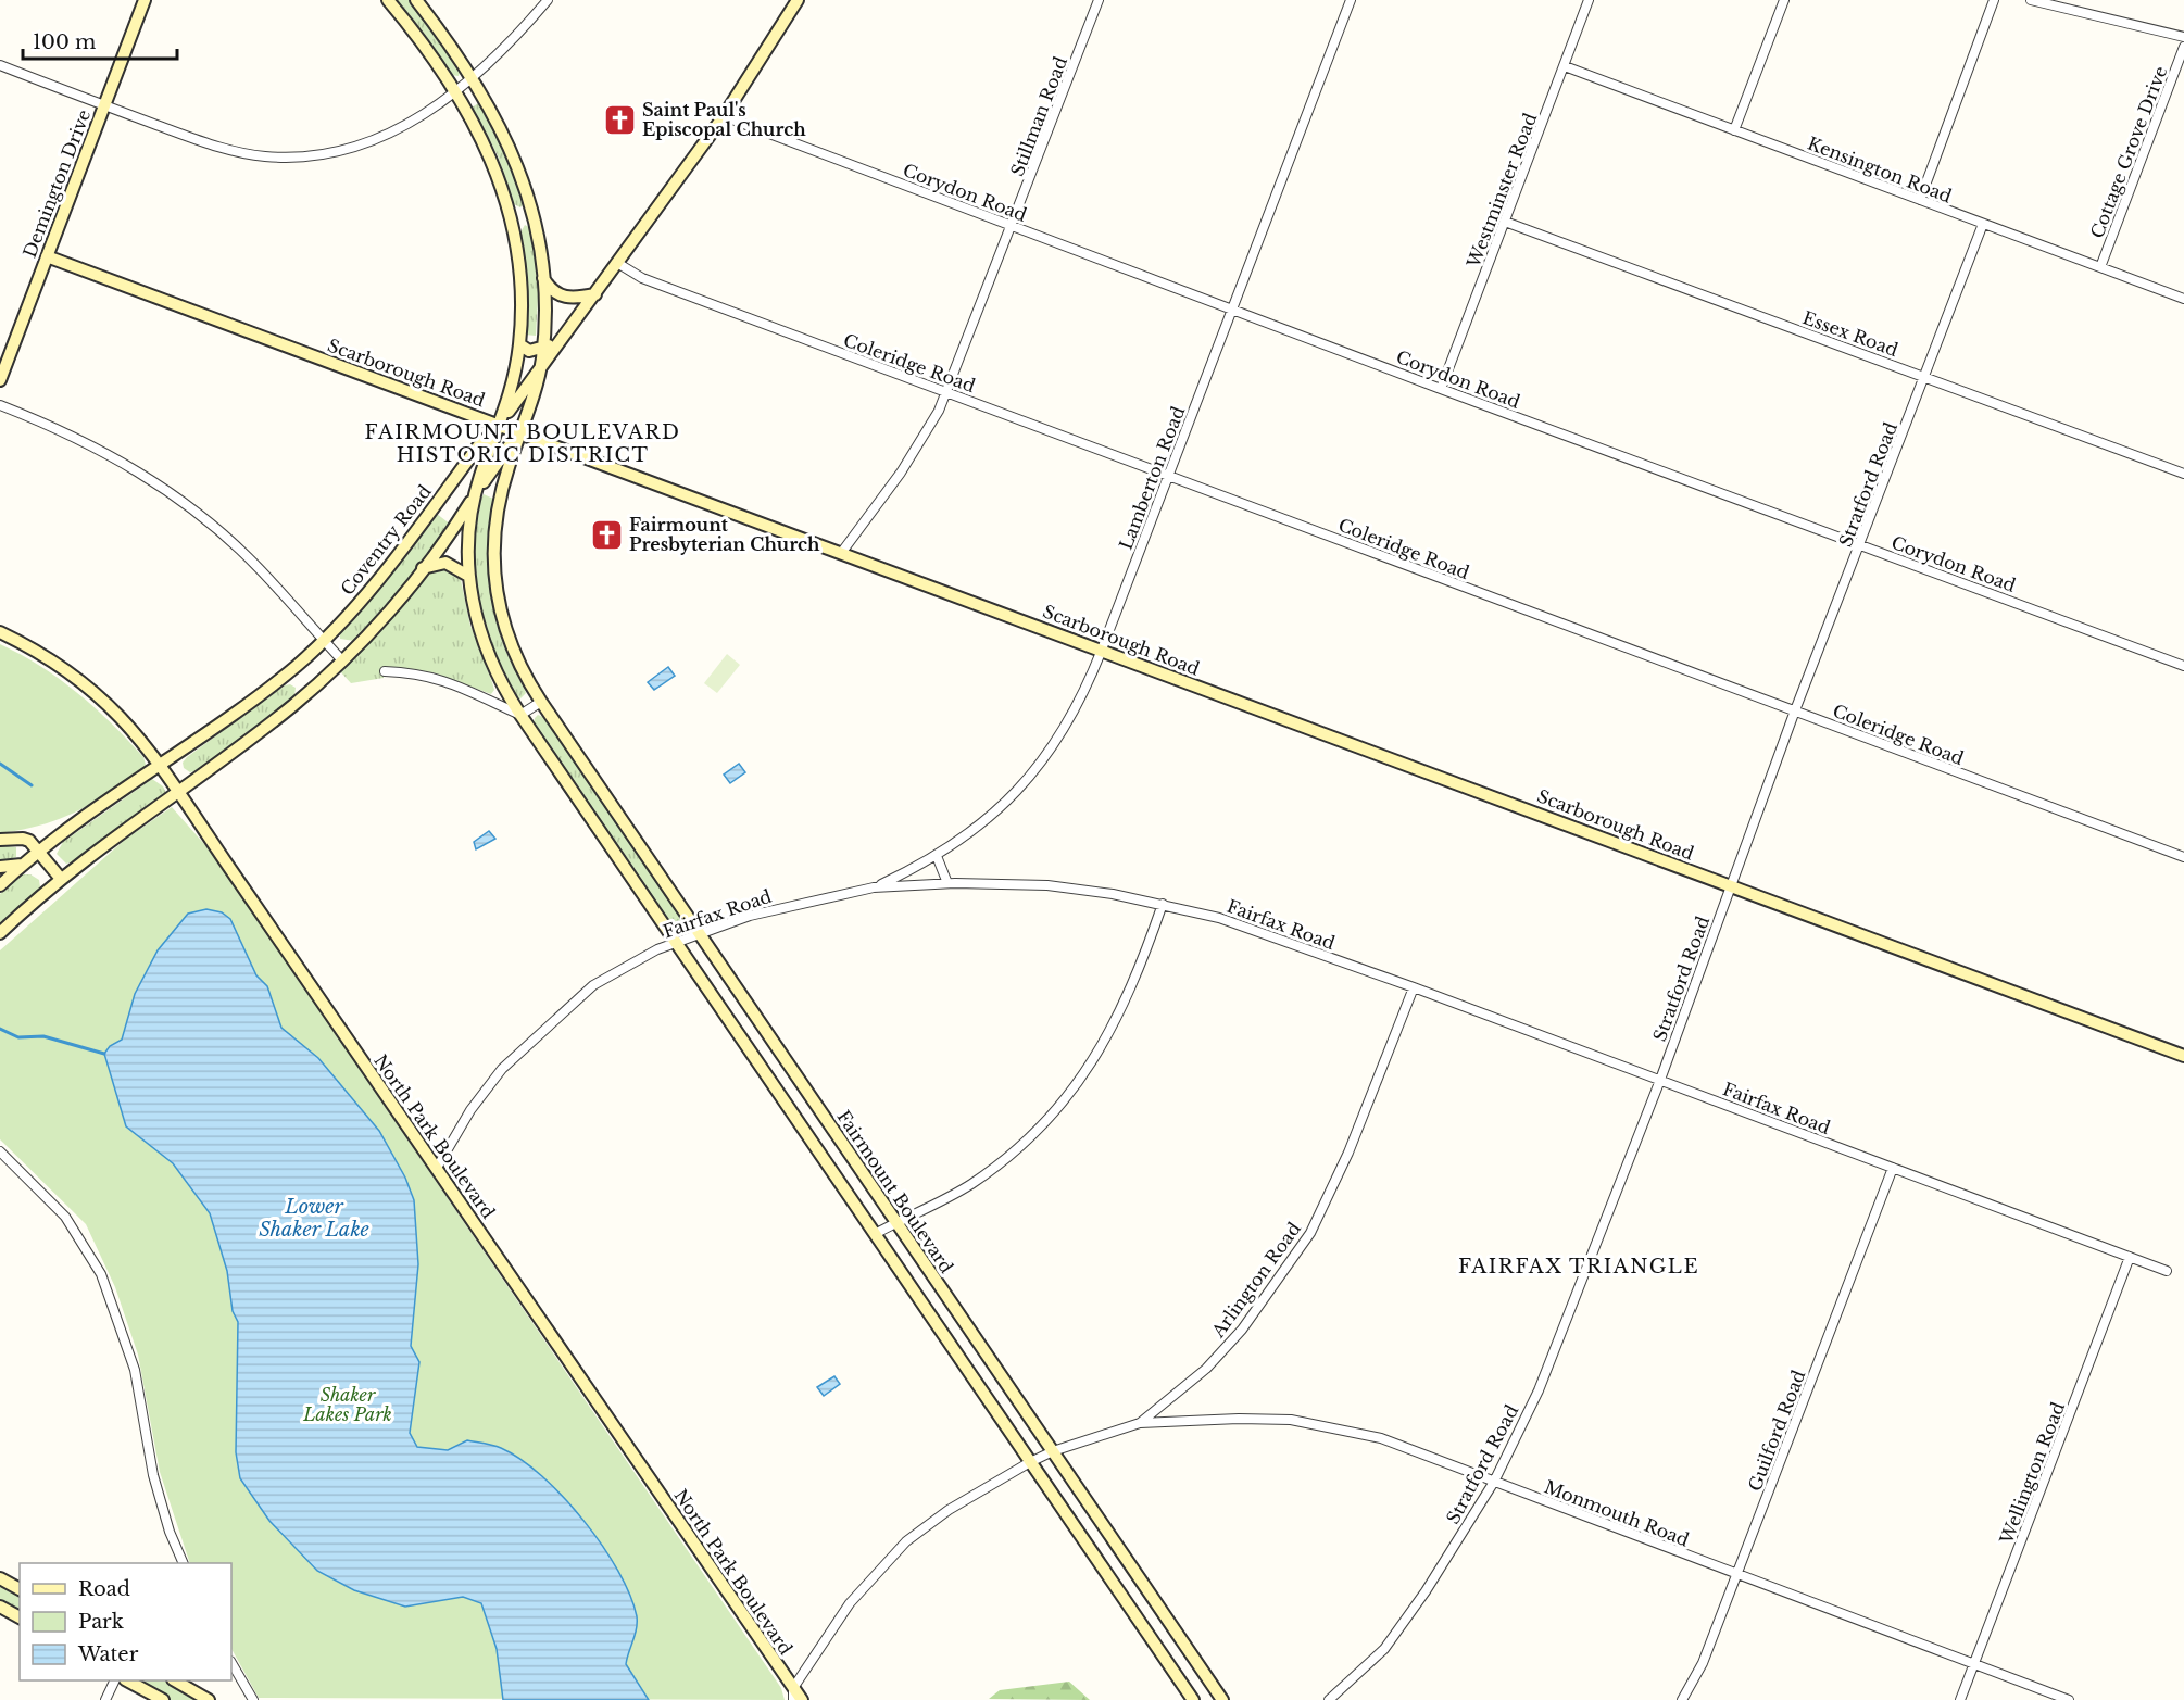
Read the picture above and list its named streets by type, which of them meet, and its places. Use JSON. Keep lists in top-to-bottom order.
{
  "streets": {
    "main road": [
      "Demington Drive",
      "Scarborough Road",
      "Coventry Road",
      "North Park Boulevard",
      "Fairmount Boulevard"
    ],
    "street": [
      "Stillman Road",
      "Cottage Grove Drive",
      "Kensington Road",
      "Westminster Road",
      "Corydon Road",
      "Essex Road",
      "Coleridge Road",
      "Lamberton Road",
      "Stratford Road",
      "Fairfax Road",
      "Arlington Road",
      "Guilford Road",
      "Wellington Road",
      "Monmouth Road"
    ]
  },
  "crossings": [
    ["Stillman Road", "Corydon Road"],
    ["Stillman Road", "Coleridge Road"],
    ["Stillman Road", "Scarborough Road"],
    ["Cottage Grove Drive", "Kensington Road"],
    ["Kensington Road", "Westminster Road"],
    ["Kensington Road", "Stratford Road"],
    ["Demington Drive", "Scarborough Road"],
    ["Westminster Road", "Corydon Road"],
    ["Westminster Road", "Essex Road"],
    ["Corydon Road", "Lamberton Road"],
    ["Corydon Road", "Stratford Road"],
    ["Corydon Road", "Coventry Road"],
    ["Essex Road", "Stratford Road"],
    ["Coleridge Road", "Lamberton Road"],
    ["Coleridge Road", "Stratford Road"],
    ["Coleridge Road", "Coventry Road"],
    ["Scarborough Road", "Lamberton Road"],
    ["Scarborough Road", "Stratford Road"],
    ["Scarborough Road", "Coventry Road"],
    ["Scarborough Road", "Fairmount Boulevard"],
    ["Lamberton Road", "Fairfax Road"],
    ["Stratford Road", "Fairfax Road"],
    ["Stratford Road", "Monmouth Road"],
    ["Coventry Road", "North Park Boulevard"],
    ["Coventry Road", "Fairmount Boulevard"],
    ["Fairfax Road", "North Park Boulevard"],
    ["Fairfax Road", "Fairmount Boulevard"],
    ["Fairfax Road", "Arlington Road"],
    ["Fairfax Road", "Guilford Road"],
    ["Fairfax Road", "Wellington Road"],
    ["North Park Boulevard", "Arlington Road"],
    ["Fairmount Boulevard", "Arlington Road"],
    ["Arlington Road", "Monmouth Road"],
    ["Guilford Road", "Monmouth Road"],
    ["Wellington Road", "Monmouth Road"]
  ],
  "districts": ["FAIRMOUNT BOULEVARD HISTORIC DISTRICT", "FAIRFAX TRIANGLE"],
  "water": ["Lower Shaker Lake"],
  "parks": ["Shaker Lakes Park"],
  "places": {
    "church": ["Saint Paul's Episcopal Church", "Fairmount Presbyterian Church"]
  },
  "legend": ["Road", "Park", "Water"],
  "scale_bar": "100 m"
}
